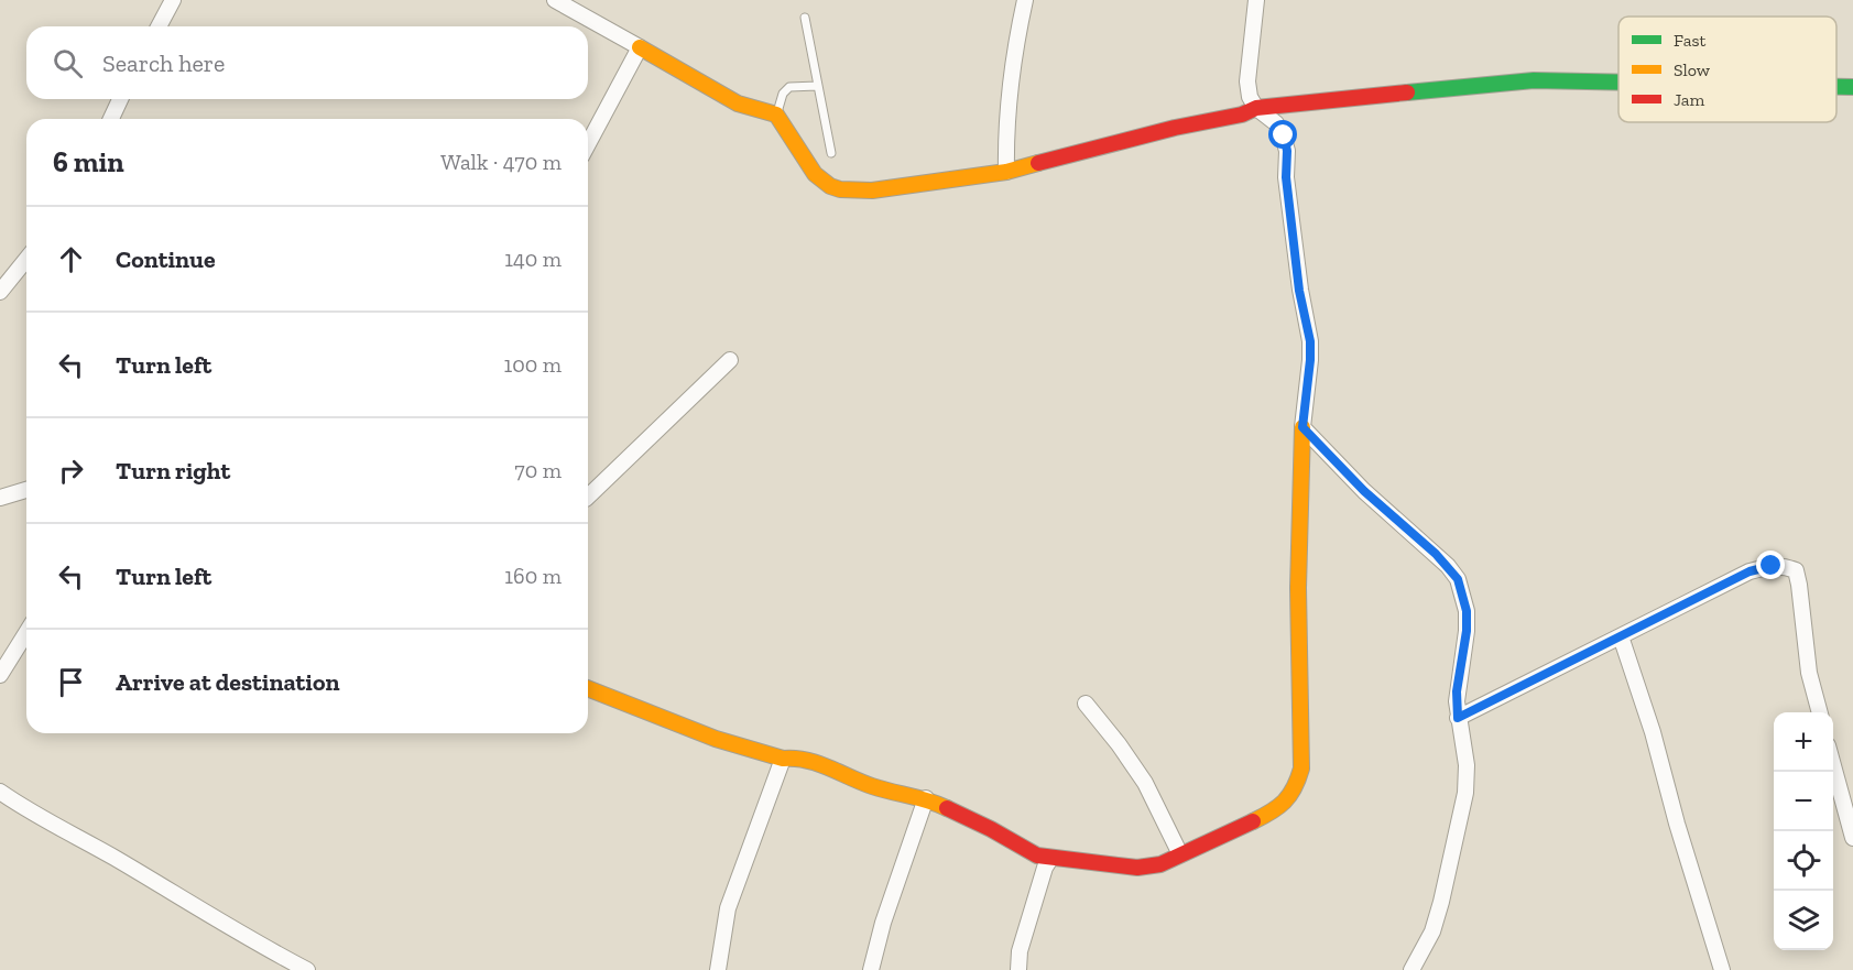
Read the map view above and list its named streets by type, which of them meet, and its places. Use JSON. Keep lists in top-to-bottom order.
{
  "legend": ["Fast", "Slow", "Jam"],
  "page": {
    "search": "Search here",
    "heading": ["6 min", "Walk · 470 m"],
    "list": [
      ["Continue", "140 m"],
      ["Turn left", "100 m"],
      ["Turn right", "70 m"],
      ["Turn left", "160 m"],
      "Arrive at destination"
    ],
    "map_buttons": ["+", "−"]
  }
}
